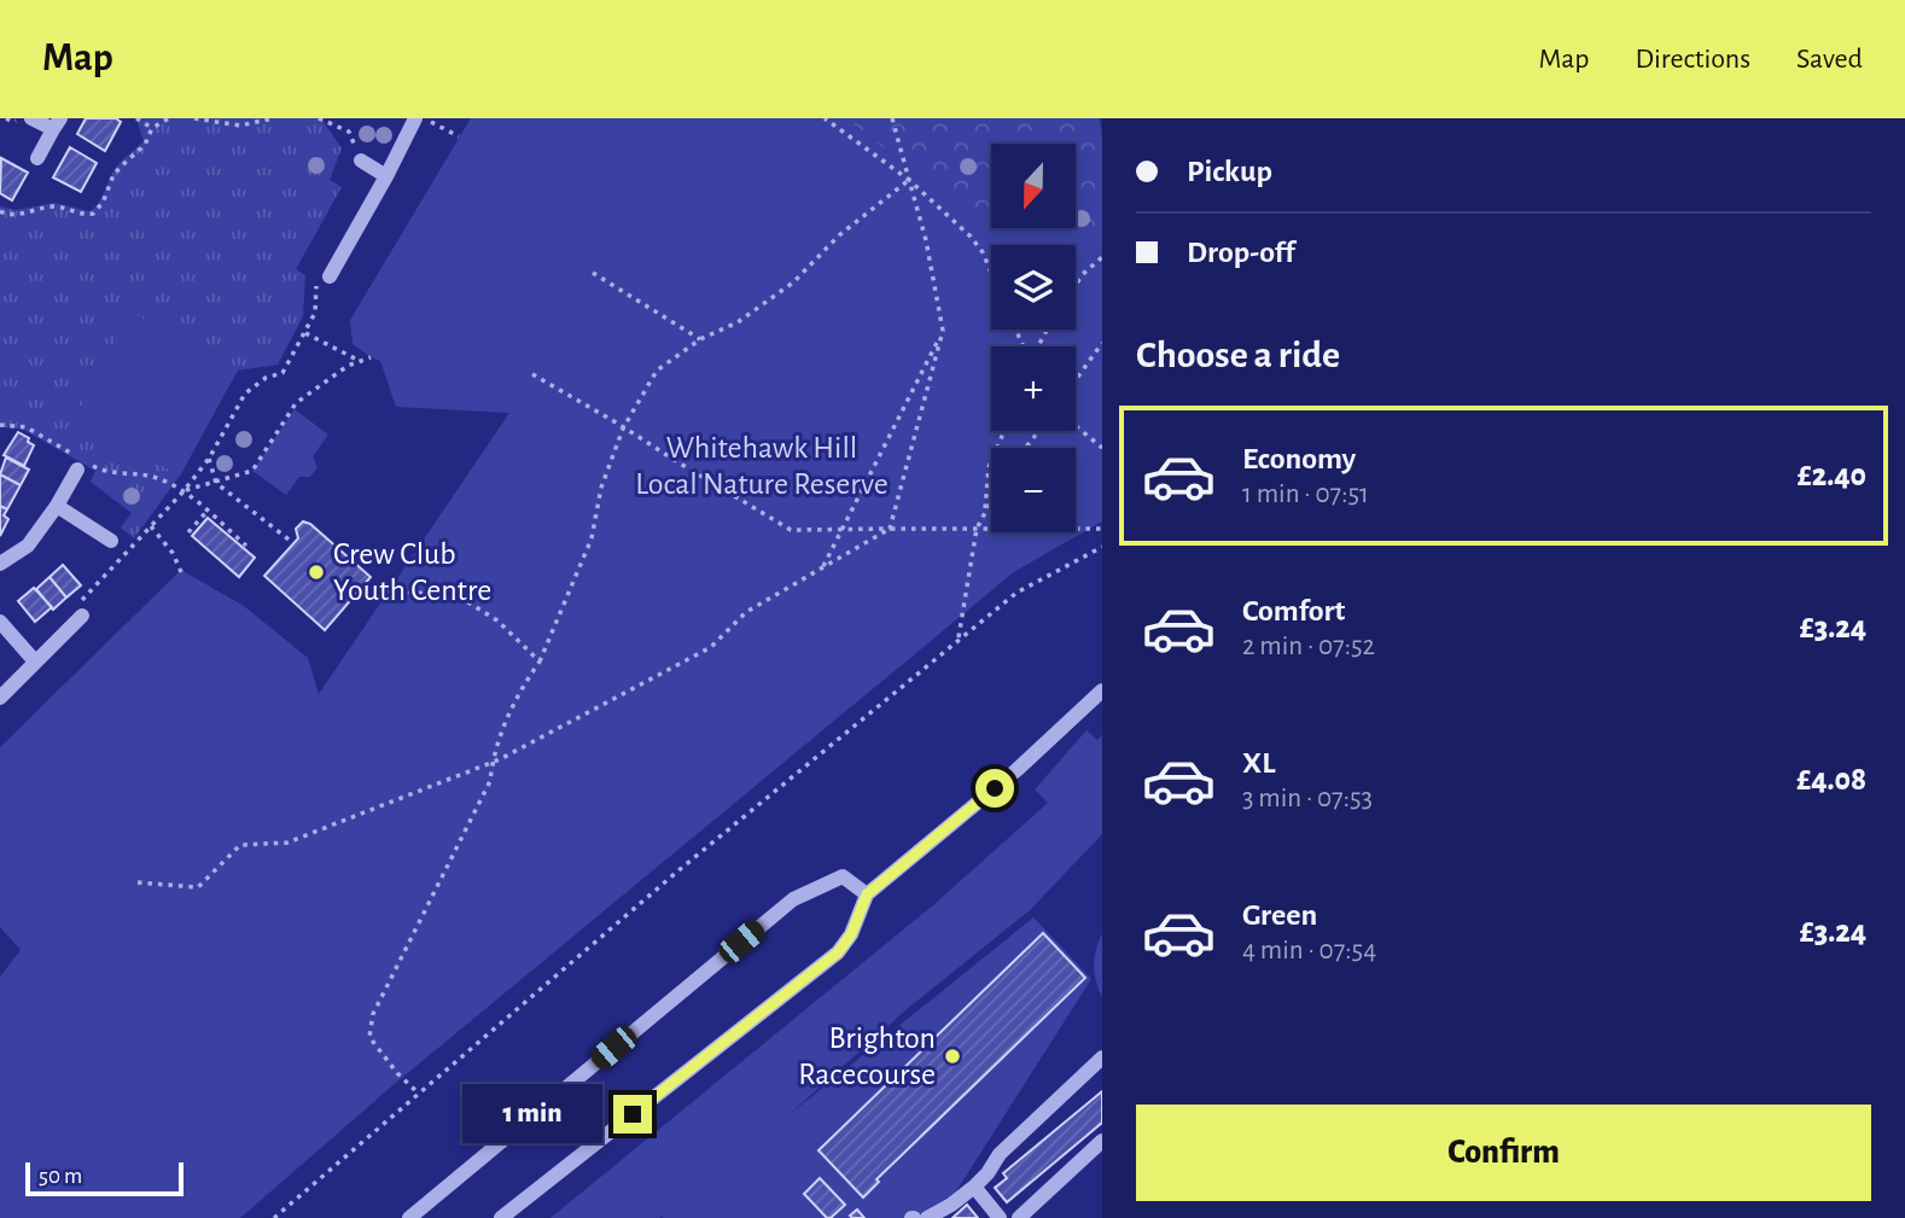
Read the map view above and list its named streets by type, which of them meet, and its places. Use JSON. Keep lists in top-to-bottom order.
{
  "parks": ["Whitehawk Hill Local Nature Reserve"],
  "places": ["Crew Club Youth Centre", "Brighton Racecourse"],
  "scale_bar": "50 m",
  "north": "bottom",
  "page": {
    "header": "Map",
    "nav": ["Map", "Directions", "Saved"],
    "banner": ["Pickup", "Drop-off"],
    "map_buttons": ["+", "−"],
    "heading": "Choose a ride",
    "list": [
      {
        "name": "Economy",
        "note": "1 min · 07:51",
        "value": "£2.40"
      },
      {
        "name": "Comfort",
        "note": "2 min · 07:52",
        "value": "£3.24"
      },
      {
        "name": "XL",
        "note": "3 min · 07:53",
        "value": "£4.08"
      },
      {
        "name": "Green",
        "note": "4 min · 07:54",
        "value": "£3.24"
      }
    ],
    "bubble": "1 min",
    "buttons": "Confirm",
    "scale": "50 m"
  }
}
